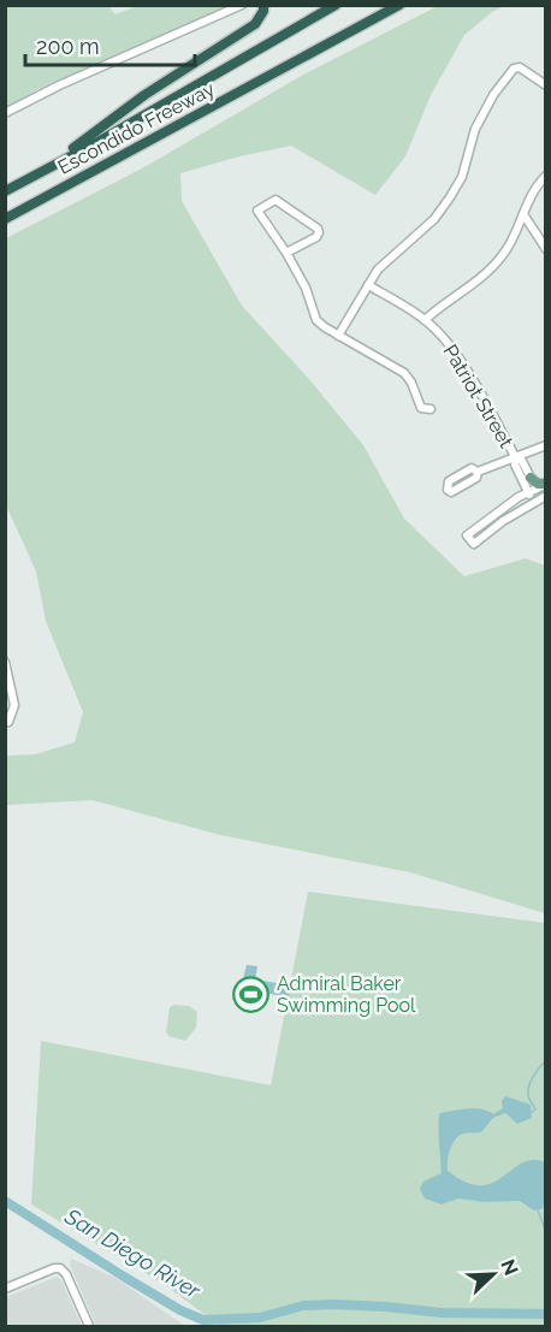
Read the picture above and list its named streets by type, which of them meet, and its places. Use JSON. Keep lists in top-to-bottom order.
{
  "streets": {
    "highway": ["Escondido Freeway"],
    "street": ["Patriot Street"]
  },
  "water": ["San Diego River"],
  "places": {
    "sports": ["Admiral Baker Swimming Pool"]
  },
  "scale_bar": "200 m",
  "north": "top right"
}
